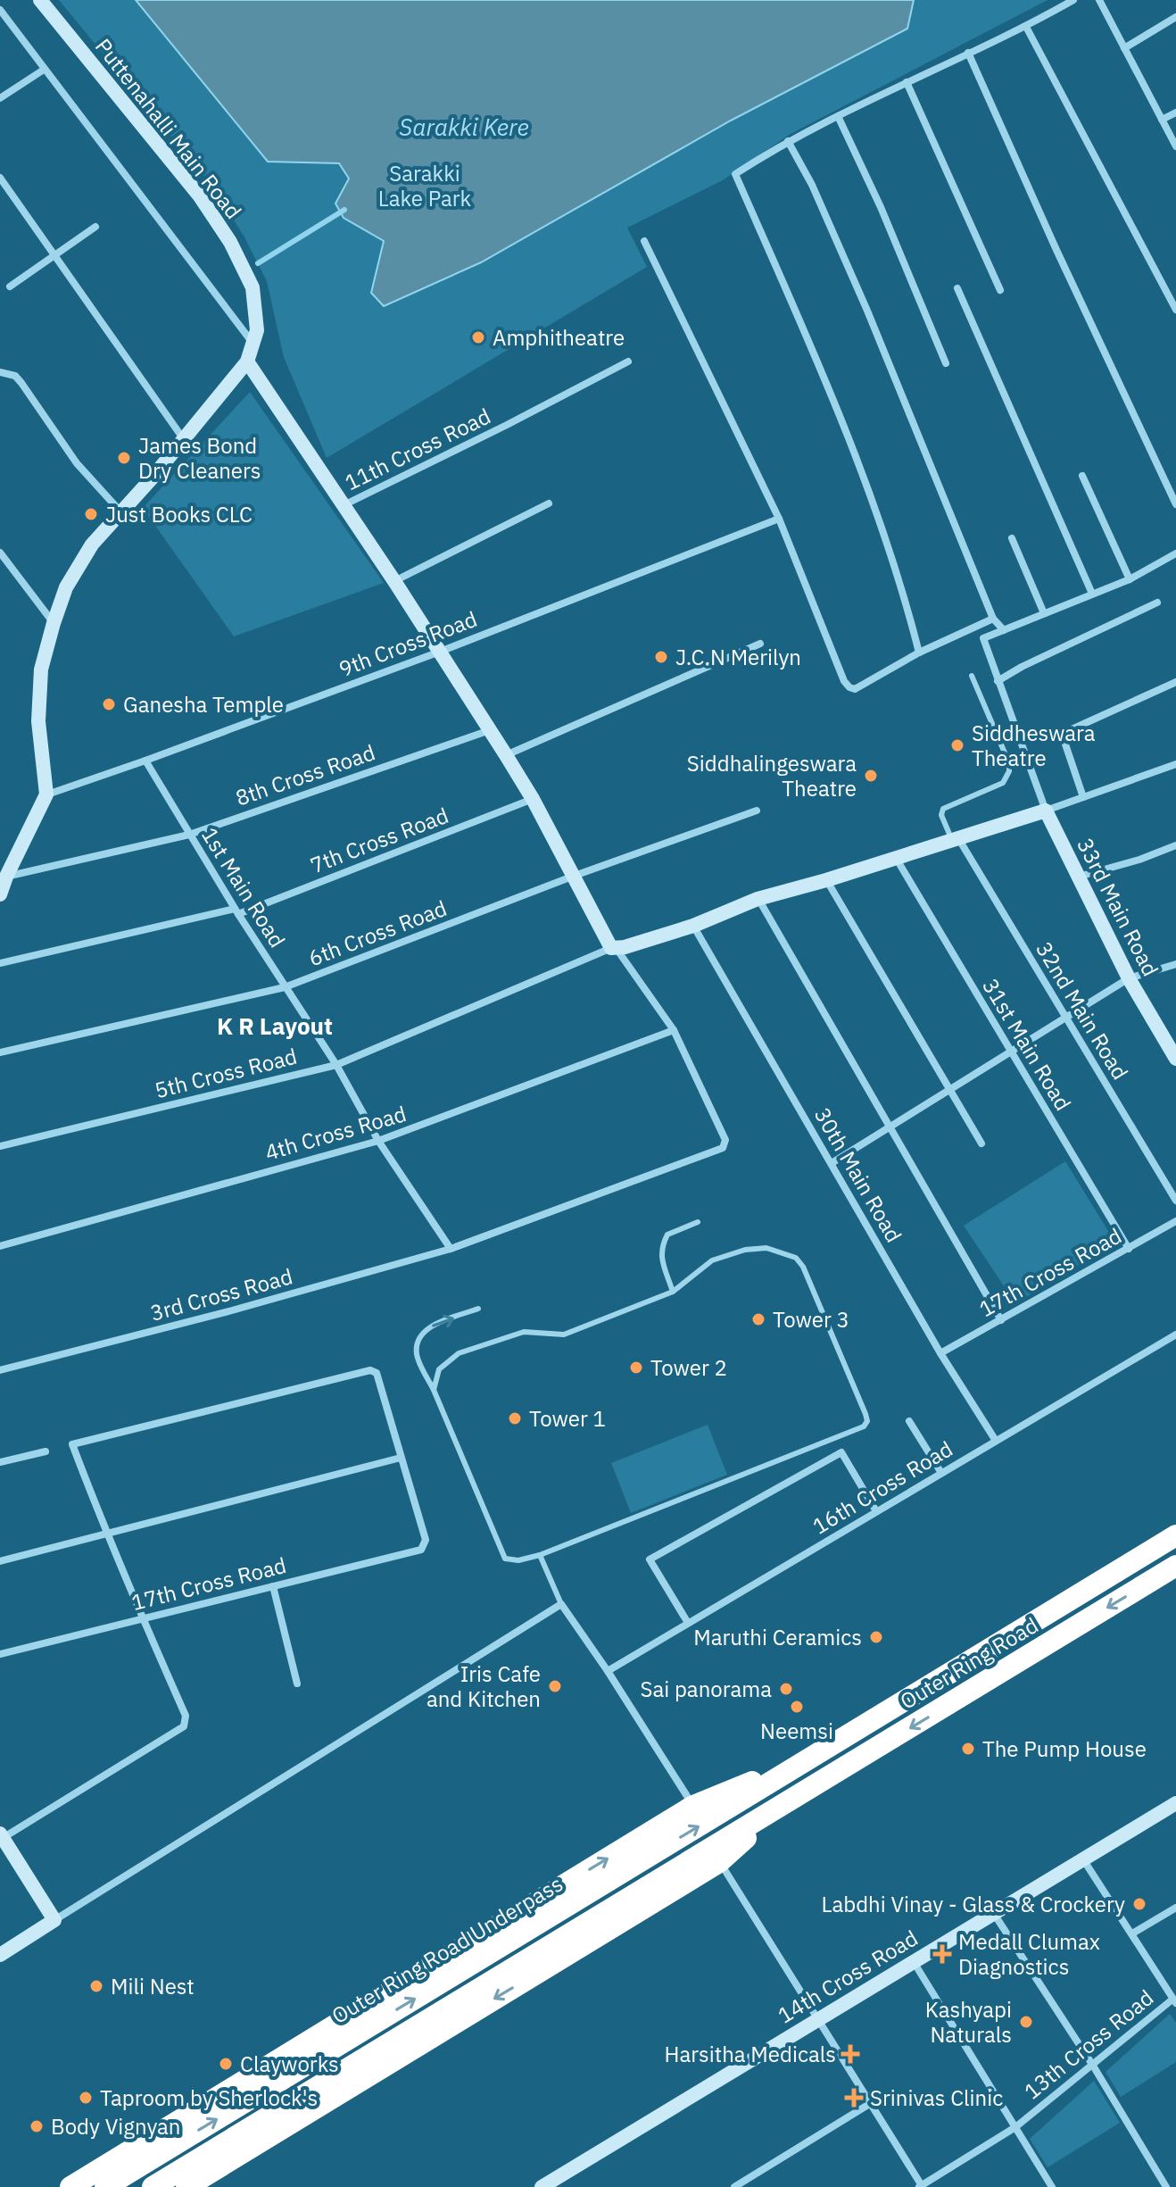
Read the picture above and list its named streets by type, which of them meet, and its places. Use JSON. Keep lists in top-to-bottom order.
{
  "streets": {
    "highway": ["Outer Ring Road", "Outer Ring Road Underpass"],
    "street": [
      "Puttenahalli Main Road",
      "11th Cross Road",
      "9th Cross Road",
      "8th Cross Road",
      "7th Cross Road",
      "1st Main Road",
      "33rd Main Road",
      "6th Cross Road",
      "32nd Main Road",
      "31st Main Road",
      "5th Cross Road",
      "4th Cross Road",
      "30th Main Road",
      "17th Cross Road",
      "3rd Cross Road",
      "16th Cross Road",
      "14th Cross Road",
      "13th Cross Road"
    ]
  },
  "crossings": [
    ["Puttenahalli Main Road", "9th Cross Road"],
    ["9th Cross Road", "1st Main Road"],
    ["8th Cross Road", "1st Main Road"],
    ["7th Cross Road", "1st Main Road"],
    ["1st Main Road", "6th Cross Road"],
    ["1st Main Road", "5th Cross Road"],
    ["1st Main Road", "4th Cross Road"],
    ["1st Main Road", "3rd Cross Road"],
    ["31st Main Road", "17th Cross Road"],
    ["4th Cross Road", "3rd Cross Road"],
    ["30th Main Road", "17th Cross Road"],
    ["30th Main Road", "16th Cross Road"],
    ["Outer Ring Road", "Outer Ring Road Underpass"]
  ],
  "districts": ["K R Layout"],
  "water": ["Sarakki Kere"],
  "parks": ["Sarakki Lake Park"],
  "places": {
    "other": [
      "Amphitheatre",
      "James Bond Dry Cleaners",
      "Just Books CLC",
      "J.C.N Merilyn",
      "Ganesha Temple",
      "Siddheswara Theatre",
      "Siddhalingeswara Theatre",
      "Tower 3",
      "Tower 2",
      "Tower 1",
      "Maruthi Ceramics",
      "Iris Cafe and Kitchen",
      "Sai panorama",
      "Neemsi",
      "The Pump House",
      "Labdhi Vinay - Glass & Crockery",
      "Mili Nest",
      "Kashyapi Naturals",
      "Clayworks",
      "Taproom by Sherlock's",
      "Body Vignyan"
    ],
    "health": ["Medall Clumax Diagnostics", "Harsitha Medicals", "Srinivas Clinic"]
  }
}
